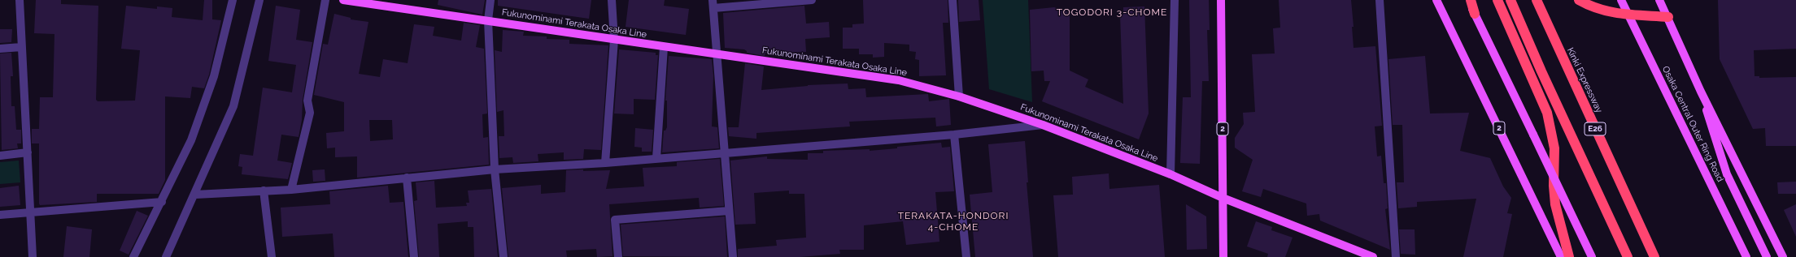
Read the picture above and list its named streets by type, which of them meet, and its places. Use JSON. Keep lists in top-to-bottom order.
{
  "streets": {
    "highway": ["Kinki Expressway", "E26"],
    "main road": ["Fukunominami Terakata Osaka Line", "Osaka Central Outer Ring Road", "2"]
  },
  "crossings": [
    ["Fukunominami Terakata Osaka Line", "2"]
  ],
  "districts": ["TOGODORI 3-CHOME", "TERAKATA-HONDORI 4-CHOME"]
}
